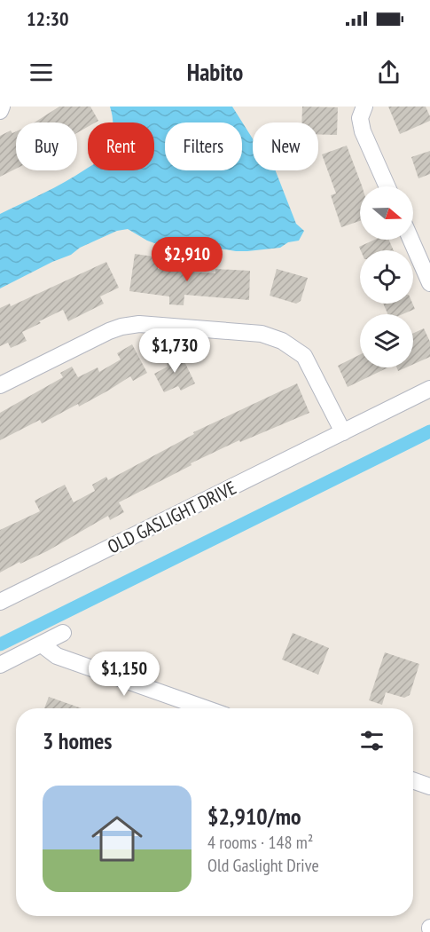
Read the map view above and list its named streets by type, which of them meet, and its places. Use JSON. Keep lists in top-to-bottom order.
{
  "streets": {
    "street": ["OLD GASLIGHT DRIVE"]
  },
  "north": "right",
  "page": {
    "status": "12:30",
    "header": "Habito",
    "chip": [
      "Buy",
      "Rent",
      "Filters",
      "New"
    ],
    "price": ["$2,910", "$1,730", "$1,150"],
    "heading": "3 homes",
    "list": [
      {
        "name": "$2,910/mo",
        "note": "4 rooms · 148 m² · Old Gaslight Drive"
      }
    ]
  }
}
